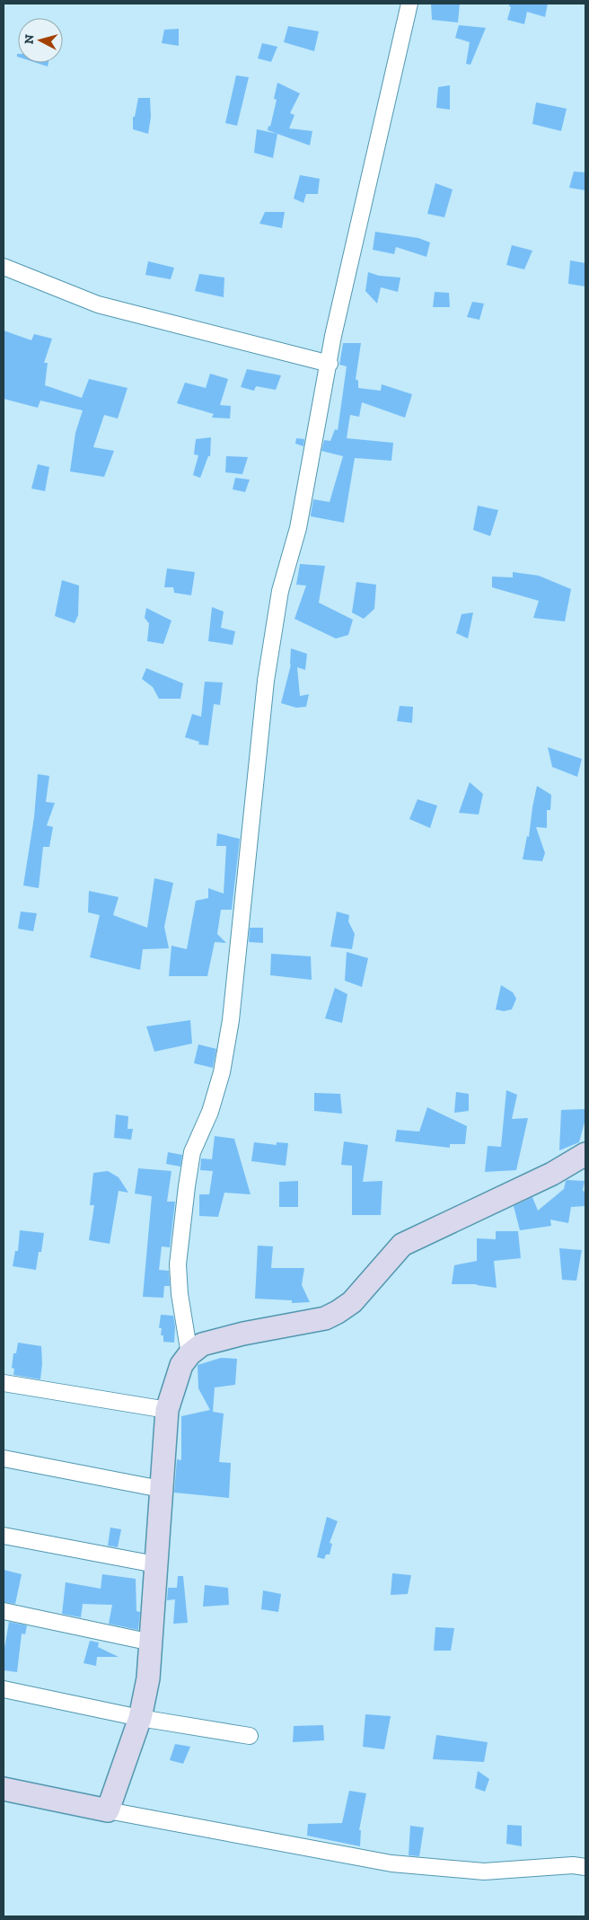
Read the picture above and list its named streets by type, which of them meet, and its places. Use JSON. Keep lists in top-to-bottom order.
{
  "north": "left"
}
